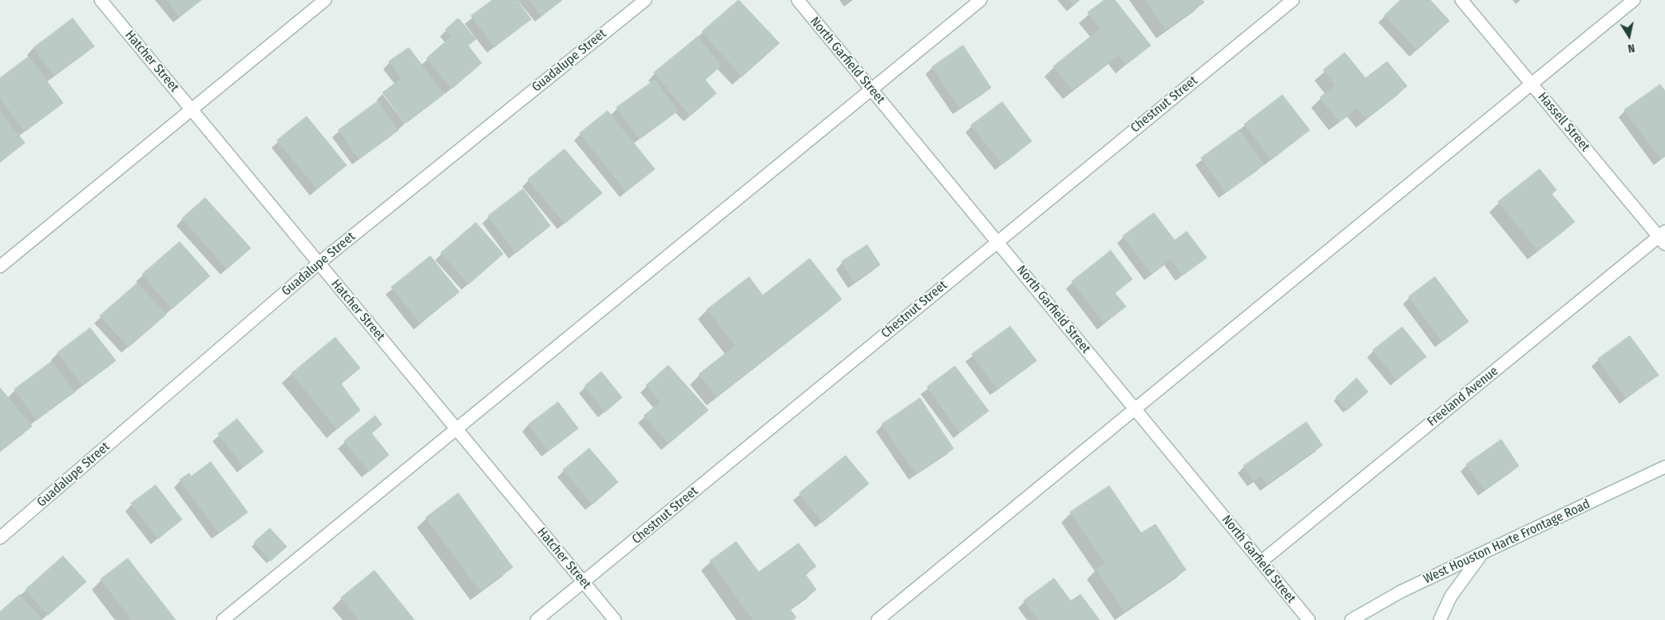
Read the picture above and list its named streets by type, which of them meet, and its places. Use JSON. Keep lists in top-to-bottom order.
{
  "streets": {
    "street": [
      "Guadalupe Street",
      "North Garfield Street",
      "Hatcher Street",
      "Chestnut Street",
      "Hassell Street",
      "Freeland Avenue",
      "West Houston Harte Frontage Road"
    ]
  },
  "crossings": [
    ["Guadalupe Street", "Hatcher Street"],
    ["North Garfield Street", "Chestnut Street"],
    ["North Garfield Street", "Freeland Avenue"],
    ["Hatcher Street", "Chestnut Street"],
    ["Hassell Street", "Freeland Avenue"]
  ],
  "north": "bottom"
}
